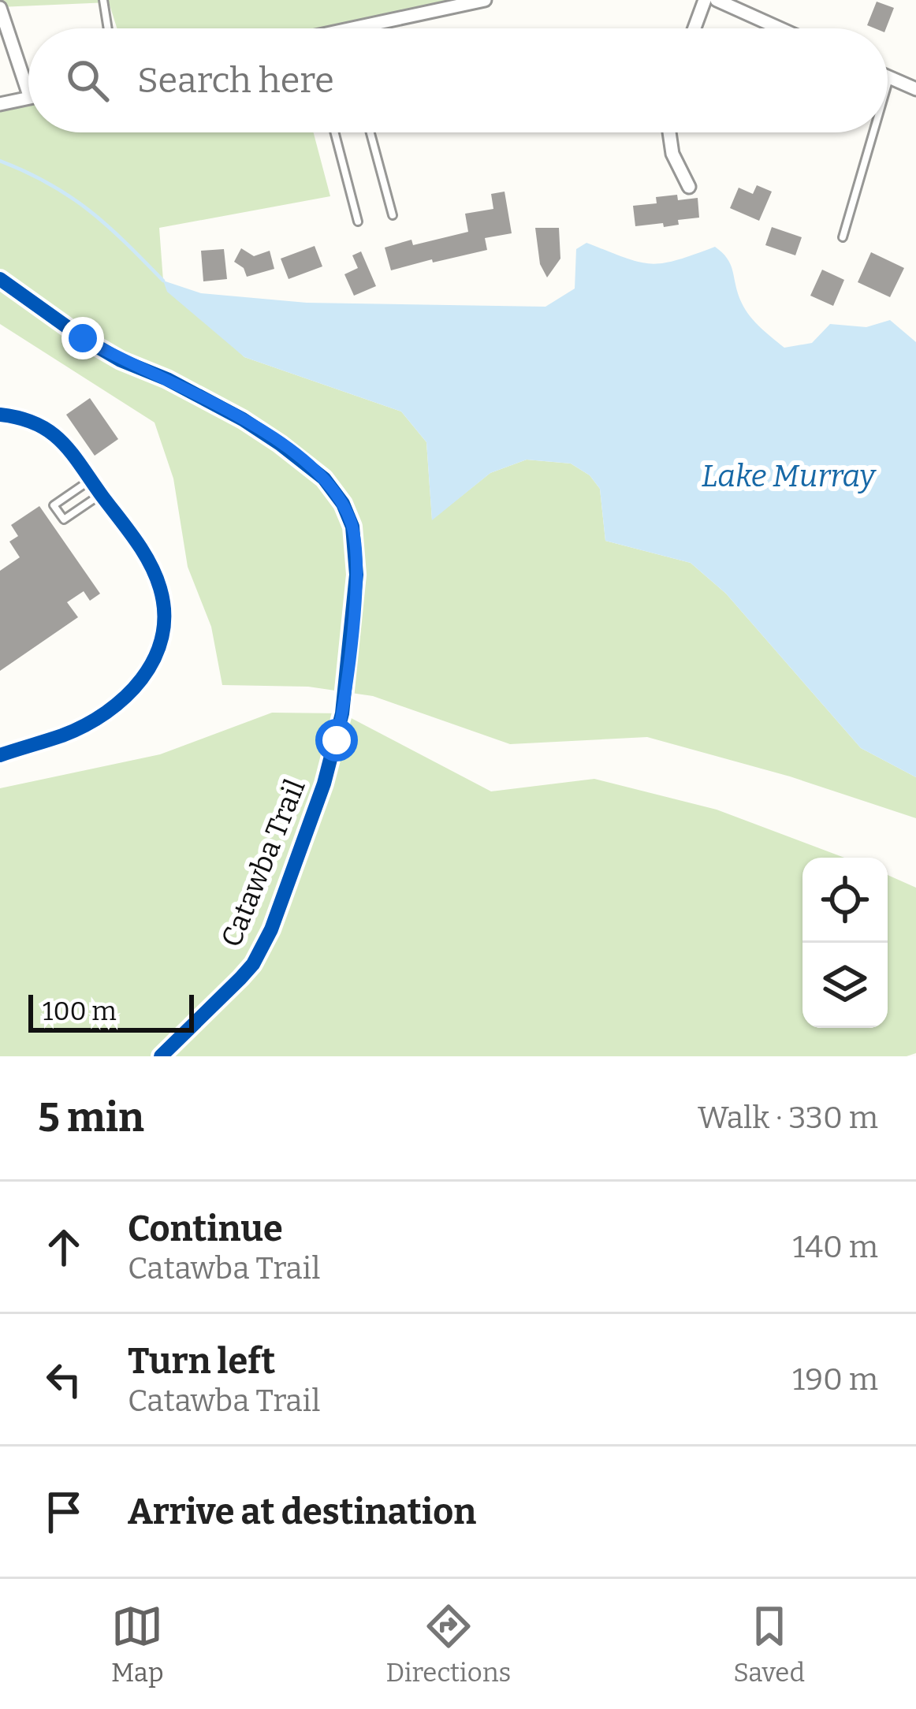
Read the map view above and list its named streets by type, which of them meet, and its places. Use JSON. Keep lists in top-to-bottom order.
{
  "streets": {
    "street": ["Catawba Trail"]
  },
  "water": ["Lake Murray"],
  "scale_bar": "100 m",
  "page": {
    "search": "Search here",
    "scale": "100 m",
    "heading": ["5 min", "Walk · 330 m"],
    "list": [
      ["Continue", "Catawba Trail", "140 m"],
      ["Turn left", "Catawba Trail", "190 m"],
      "Arrive at destination"
    ],
    "nav": ["Map", "Directions", "Saved"]
  }
}
